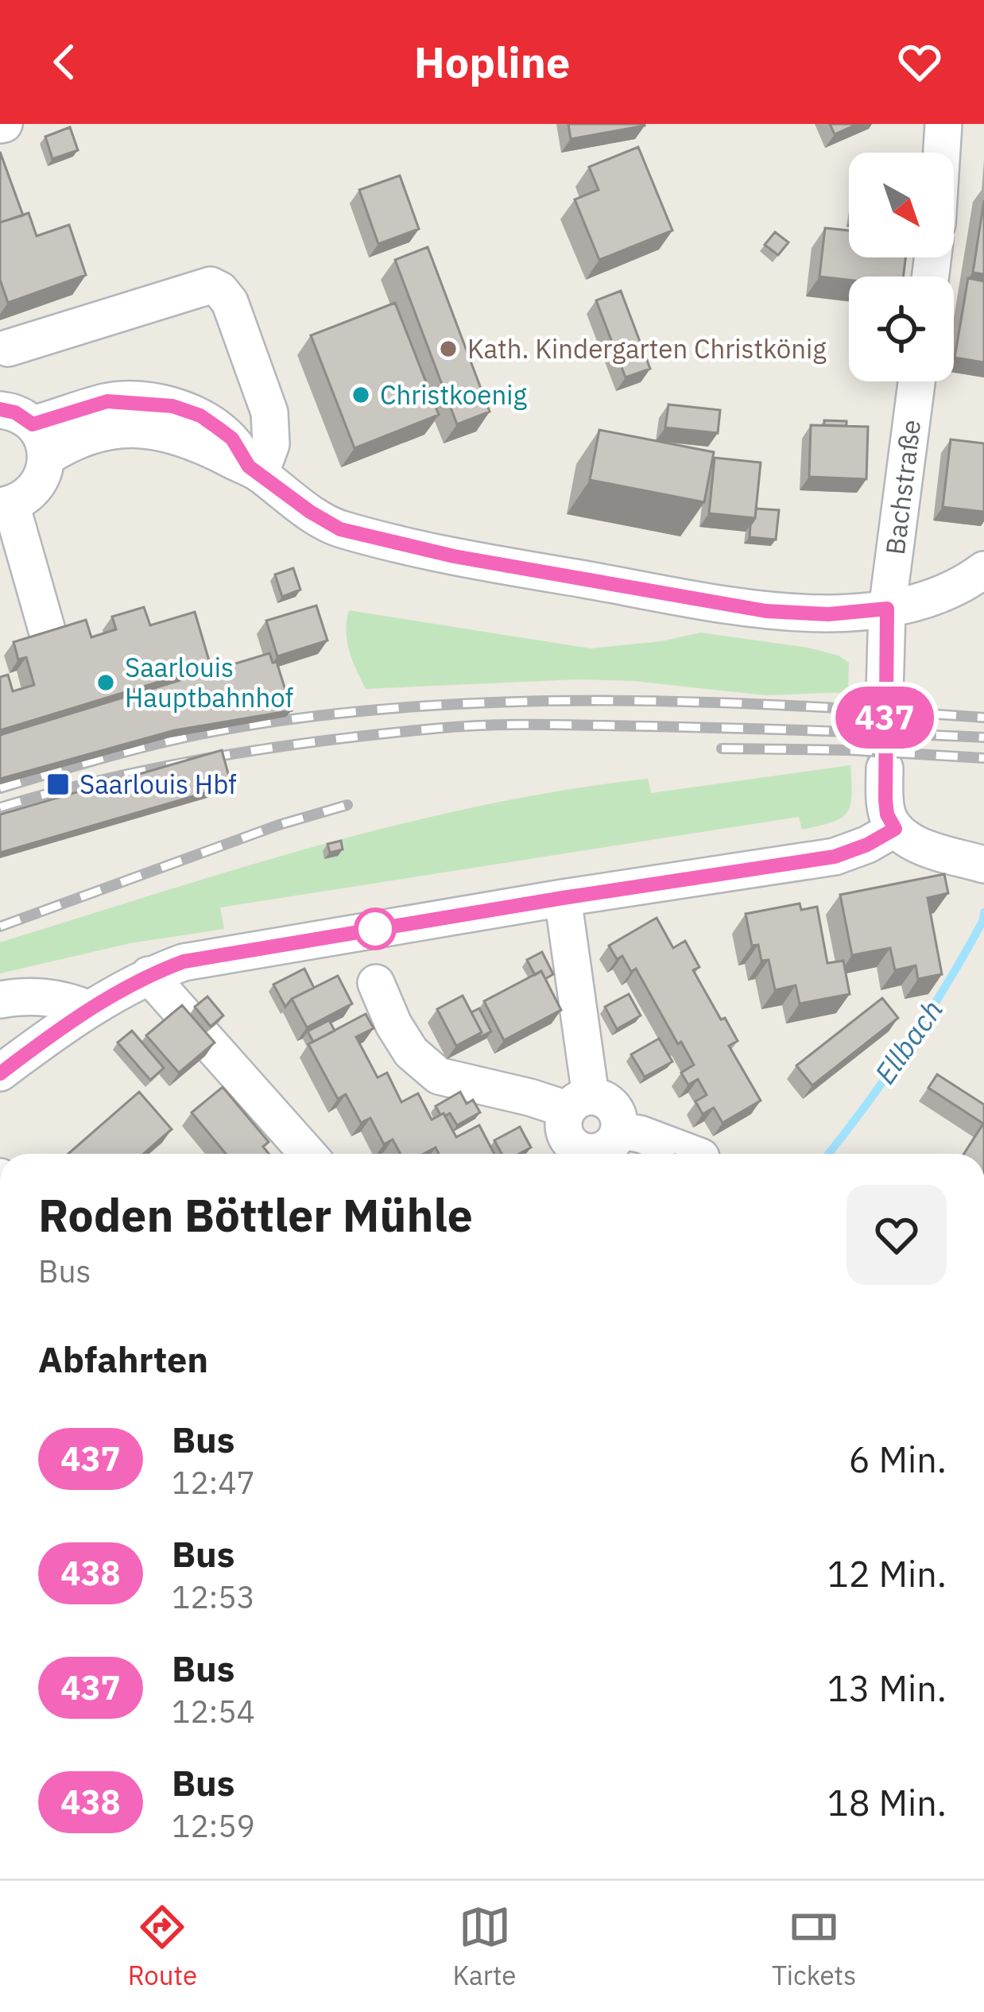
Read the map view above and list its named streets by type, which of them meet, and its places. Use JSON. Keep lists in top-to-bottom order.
{
  "streets": {
    "street": ["Bachstraße"]
  },
  "water": ["Ellbach"],
  "places": {
    "other": ["Kath. Kindergarten Christkönig", "Christkoenig", "Saarlouis Hauptbahnhof"],
    "transit": ["Saarlouis Hbf"]
  },
  "lines": ["bus line 437"],
  "north": "bottom right",
  "page": {
    "header": "Hopline",
    "on_map": "437",
    "heading": [
      ["Roden Böttler Mühle", "Bus"],
      "Abfahrten"
    ],
    "list": [
      {
        "mark": "437",
        "name": "Bus",
        "note": "12:47",
        "value": "6 Min."
      },
      {
        "mark": "438",
        "name": "Bus",
        "note": "12:53",
        "value": "12 Min."
      },
      {
        "mark": "437",
        "name": "Bus",
        "note": "12:54",
        "value": "13 Min."
      },
      {
        "mark": "438",
        "name": "Bus",
        "note": "12:59",
        "value": "18 Min."
      }
    ],
    "tabs": ["Route", "Karte", "Tickets"]
  }
}
